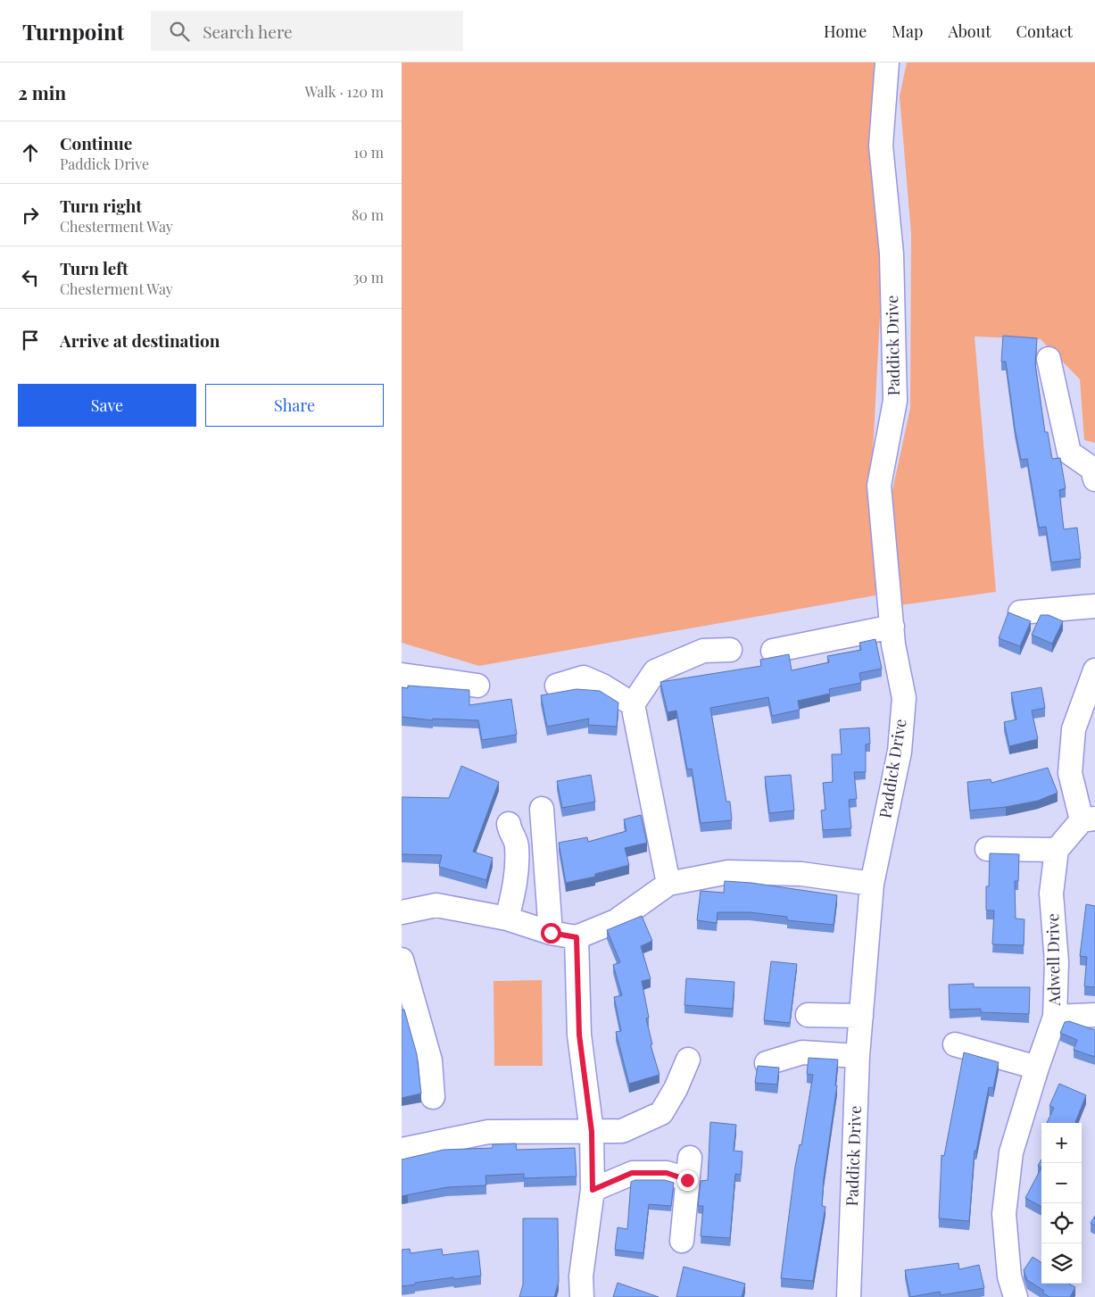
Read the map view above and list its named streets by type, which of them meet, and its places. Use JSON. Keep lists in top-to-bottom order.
{
  "streets": {
    "street": ["Paddick Drive", "Adwell Drive"]
  },
  "page": {
    "header": "Turnpoint",
    "search": "Search here",
    "nav": [
      "Home",
      "Map",
      "About",
      "Contact"
    ],
    "heading": ["2 min", "Walk · 120 m"],
    "list": [
      ["Continue", "Paddick Drive", "10 m"],
      ["Turn right", "Chesterment Way", "80 m"],
      ["Turn left", "Chesterment Way", "30 m"],
      "Arrive at destination"
    ],
    "buttons": ["Save", "Share"],
    "map_buttons": ["+", "−"]
  }
}
